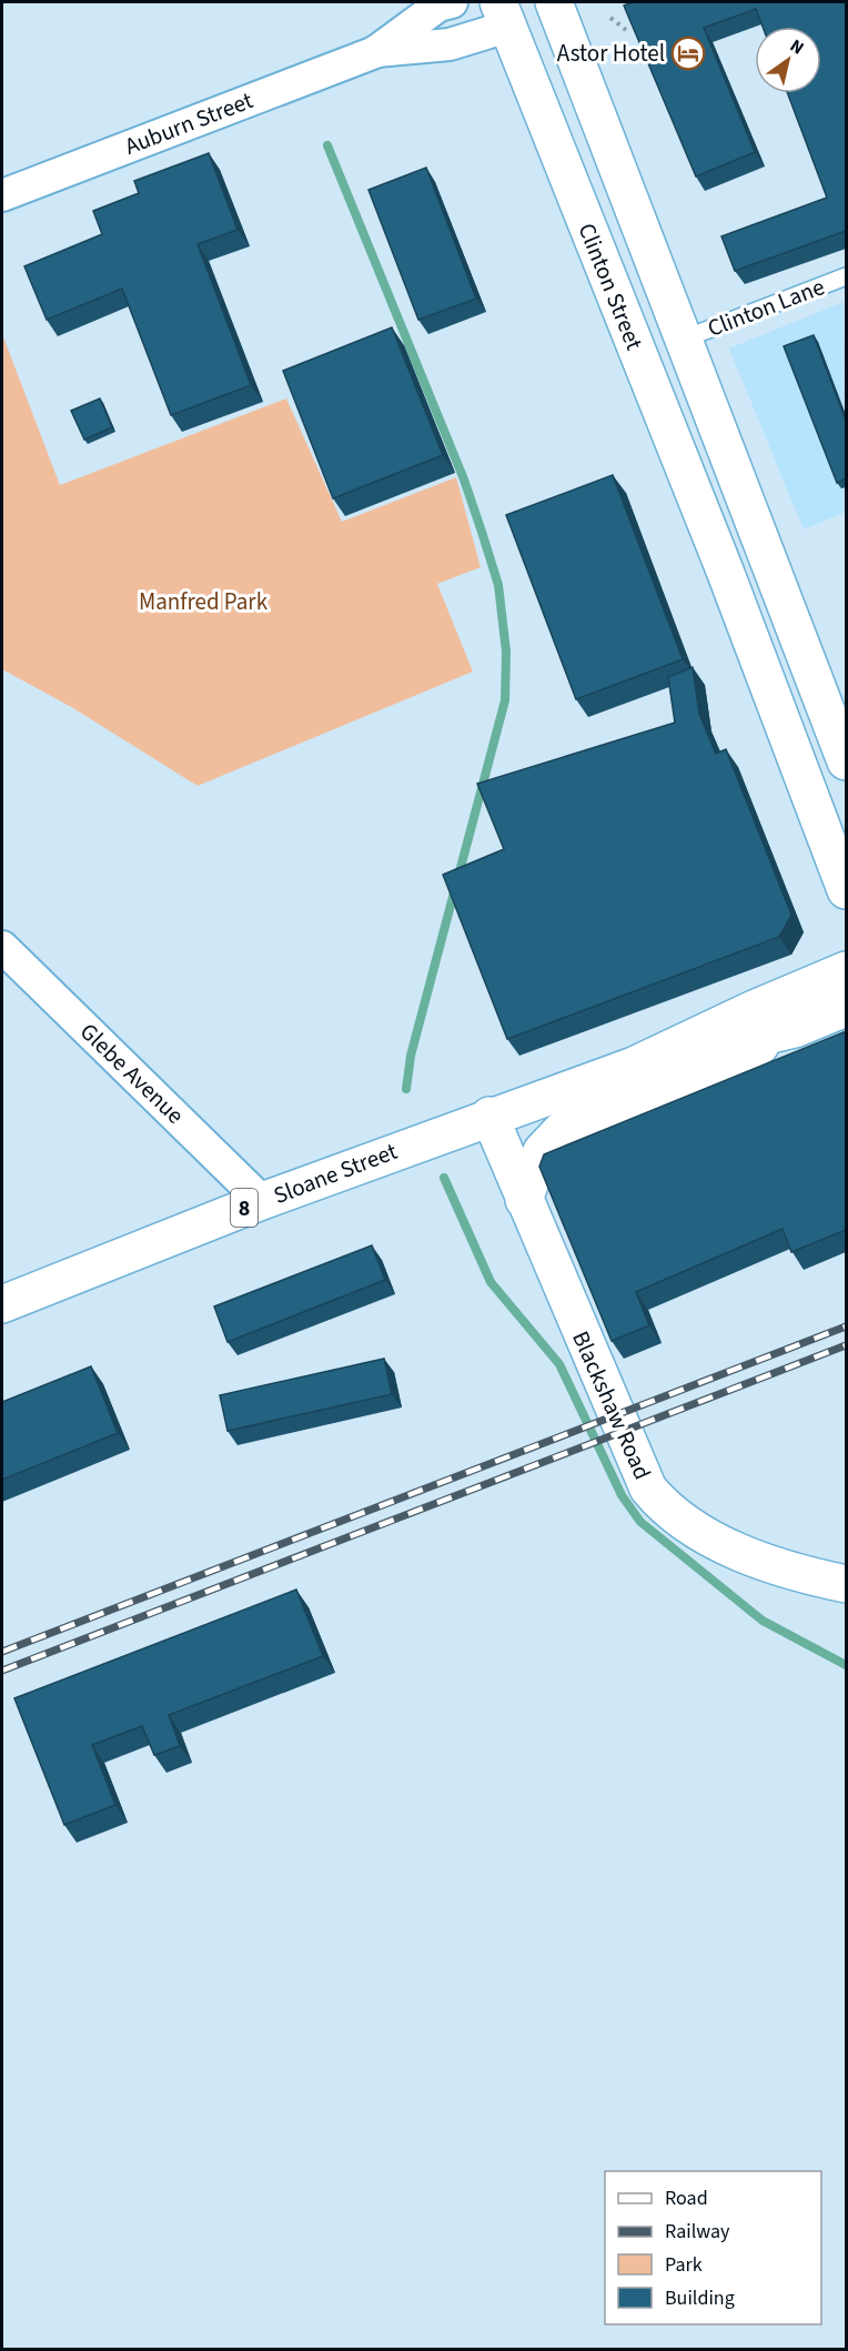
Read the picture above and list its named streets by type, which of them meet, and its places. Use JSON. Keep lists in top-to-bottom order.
{
  "streets": {
    "main road": [
      "Auburn Street",
      "Clinton Street",
      "Sloane Street",
      "8",
      "Blackshaw Road"
    ],
    "street": ["Glebe Avenue"],
    "lane": ["Clinton Lane"]
  },
  "crossings": [
    ["Auburn Street", "Clinton Street"],
    ["Glebe Avenue", "Sloane Street"],
    ["Sloane Street", "Blackshaw Road"]
  ],
  "parks": ["Manfred Park"],
  "places": {
    "hotel": ["Astor Hotel"]
  },
  "legend": [
    "Road",
    "Railway",
    "Park",
    "Building"
  ],
  "north": "top right"
}
